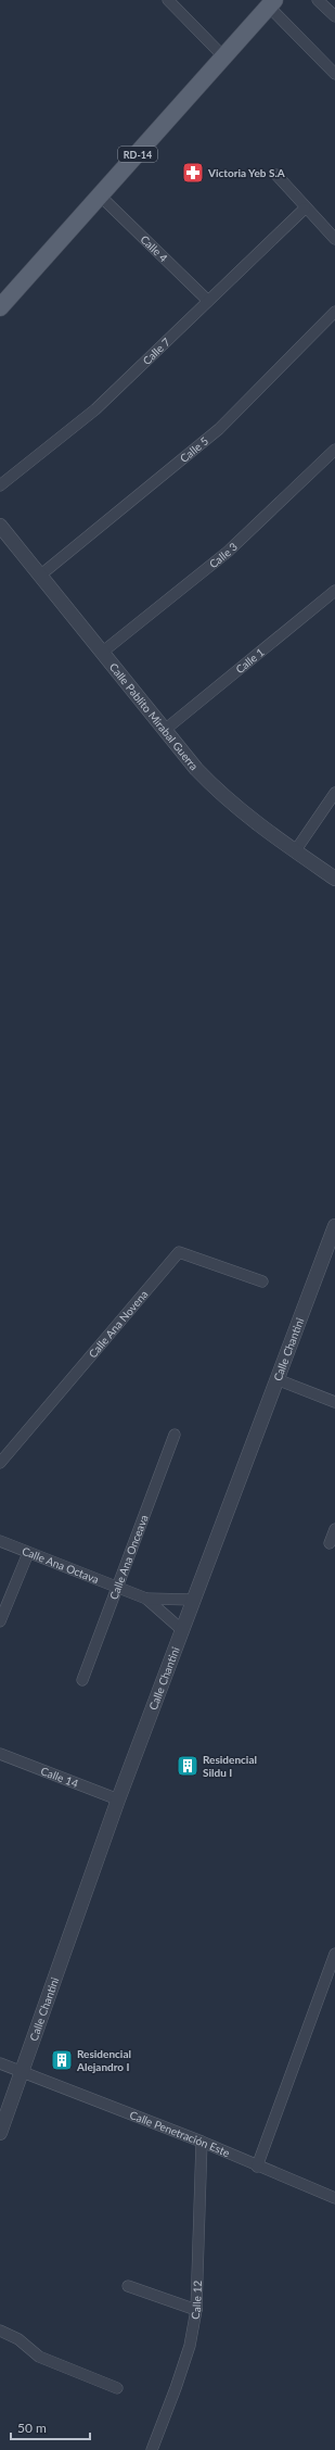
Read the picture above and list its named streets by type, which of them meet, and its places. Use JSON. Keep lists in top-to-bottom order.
{
  "streets": {
    "main road": ["RD-14"],
    "street": [
      "Calle 4",
      "Calle 7",
      "Calle 5",
      "Calle 3",
      "Calle 1",
      "Calle Pablito Mirabal Guerra",
      "Calle Ana Novena",
      "Calle Chantini",
      "Calle Ana Onceava",
      "Calle Ana Octava",
      "Calle 14",
      "Calle Penetración Este",
      "Calle 12"
    ]
  },
  "crossings": [
    ["RD-14", "Calle 4"],
    ["Calle 4", "Calle 7"],
    ["Calle 5", "Calle Pablito Mirabal Guerra"],
    ["Calle 3", "Calle Pablito Mirabal Guerra"],
    ["Calle 1", "Calle Pablito Mirabal Guerra"],
    ["Calle Chantini", "Calle Ana Octava"],
    ["Calle Chantini", "Calle 14"],
    ["Calle Chantini", "Calle Penetración Este"],
    ["Calle Ana Onceava", "Calle Ana Octava"],
    ["Calle Penetración Este", "Calle 12"]
  ],
  "places": {
    "pharmacy": ["Victoria Yeb S.A"],
    "building": ["Residencial Sildu I", "Residencial Alejandro I"]
  },
  "scale_bar": "50 m"
}
